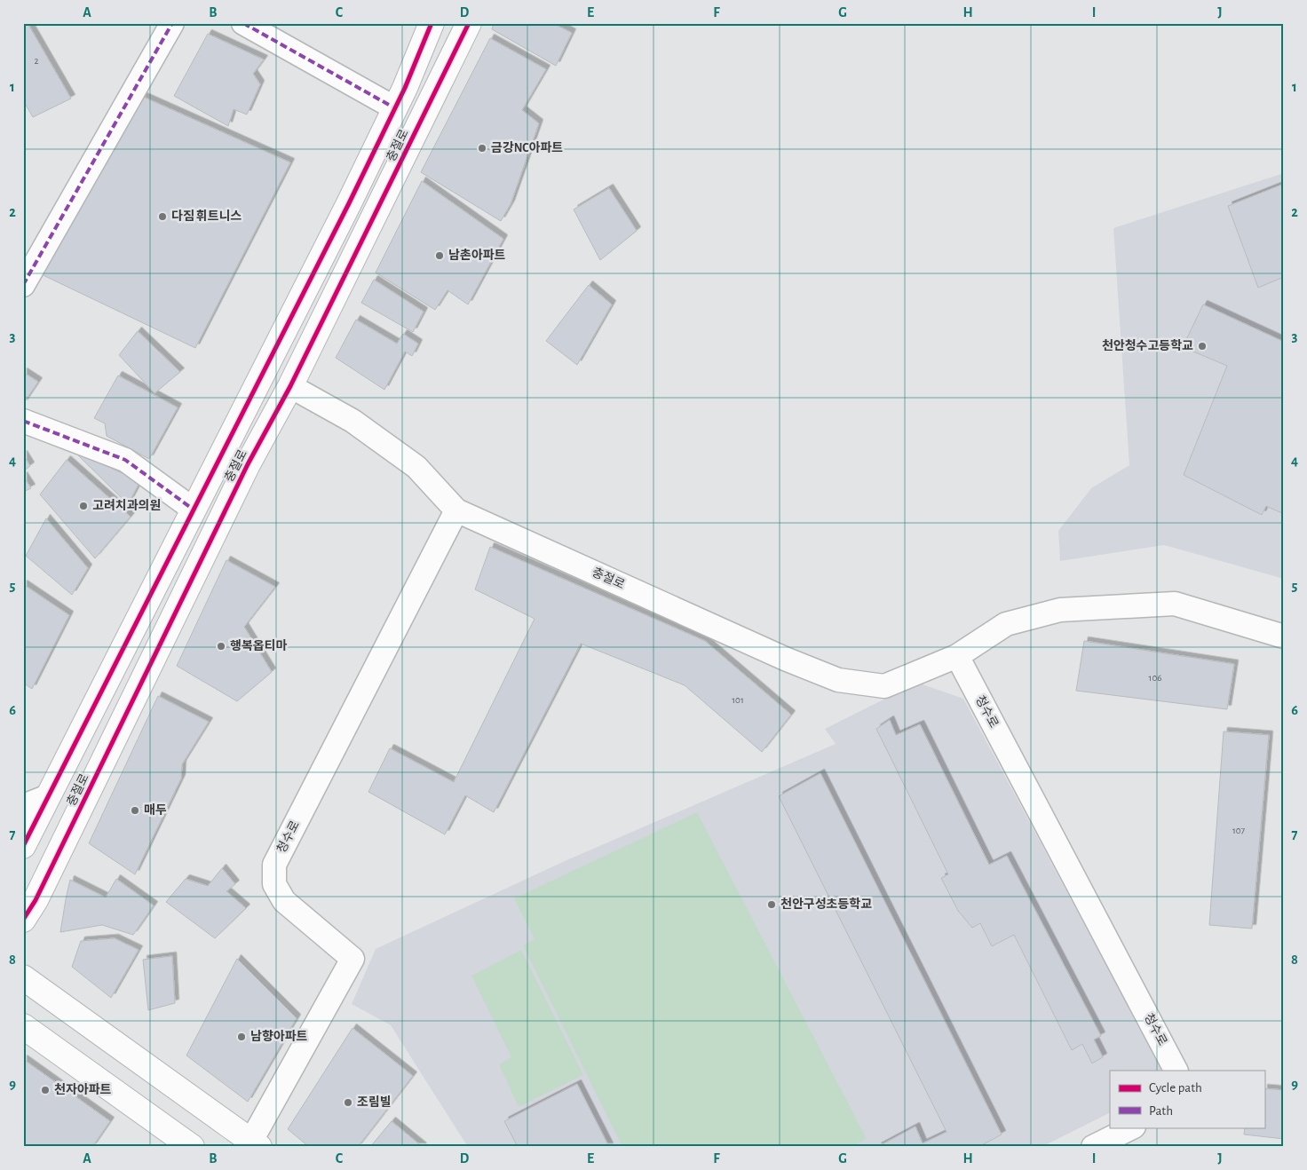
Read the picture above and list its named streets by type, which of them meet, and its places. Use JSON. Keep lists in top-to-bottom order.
{
  "streets": {
    "street": ["충절로", "청수로"]
  },
  "crossings": [
    ["충절로", "청수로"]
  ],
  "places": [
    "금강NC아파트",
    "다짐 휘트니스",
    "남촌아파트",
    "천안청수고등학교",
    "고려치과의원",
    "행복옵티마",
    "매두",
    "천안구성초등학교",
    "남향아파트",
    "천자아파트",
    "조림빌"
  ],
  "house_numbers": [
    "2",
    "106",
    "101",
    "107"
  ],
  "legend": ["Cycle path", "Path"],
  "grid": {
    "columns": [
      "A",
      "B",
      "C",
      "D",
      "E",
      "F",
      "G",
      "H",
      "I",
      "J"
    ],
    "rows": [
      "1",
      "2",
      "3",
      "4",
      "5",
      "6",
      "7",
      "8",
      "9"
    ]
  }
}
